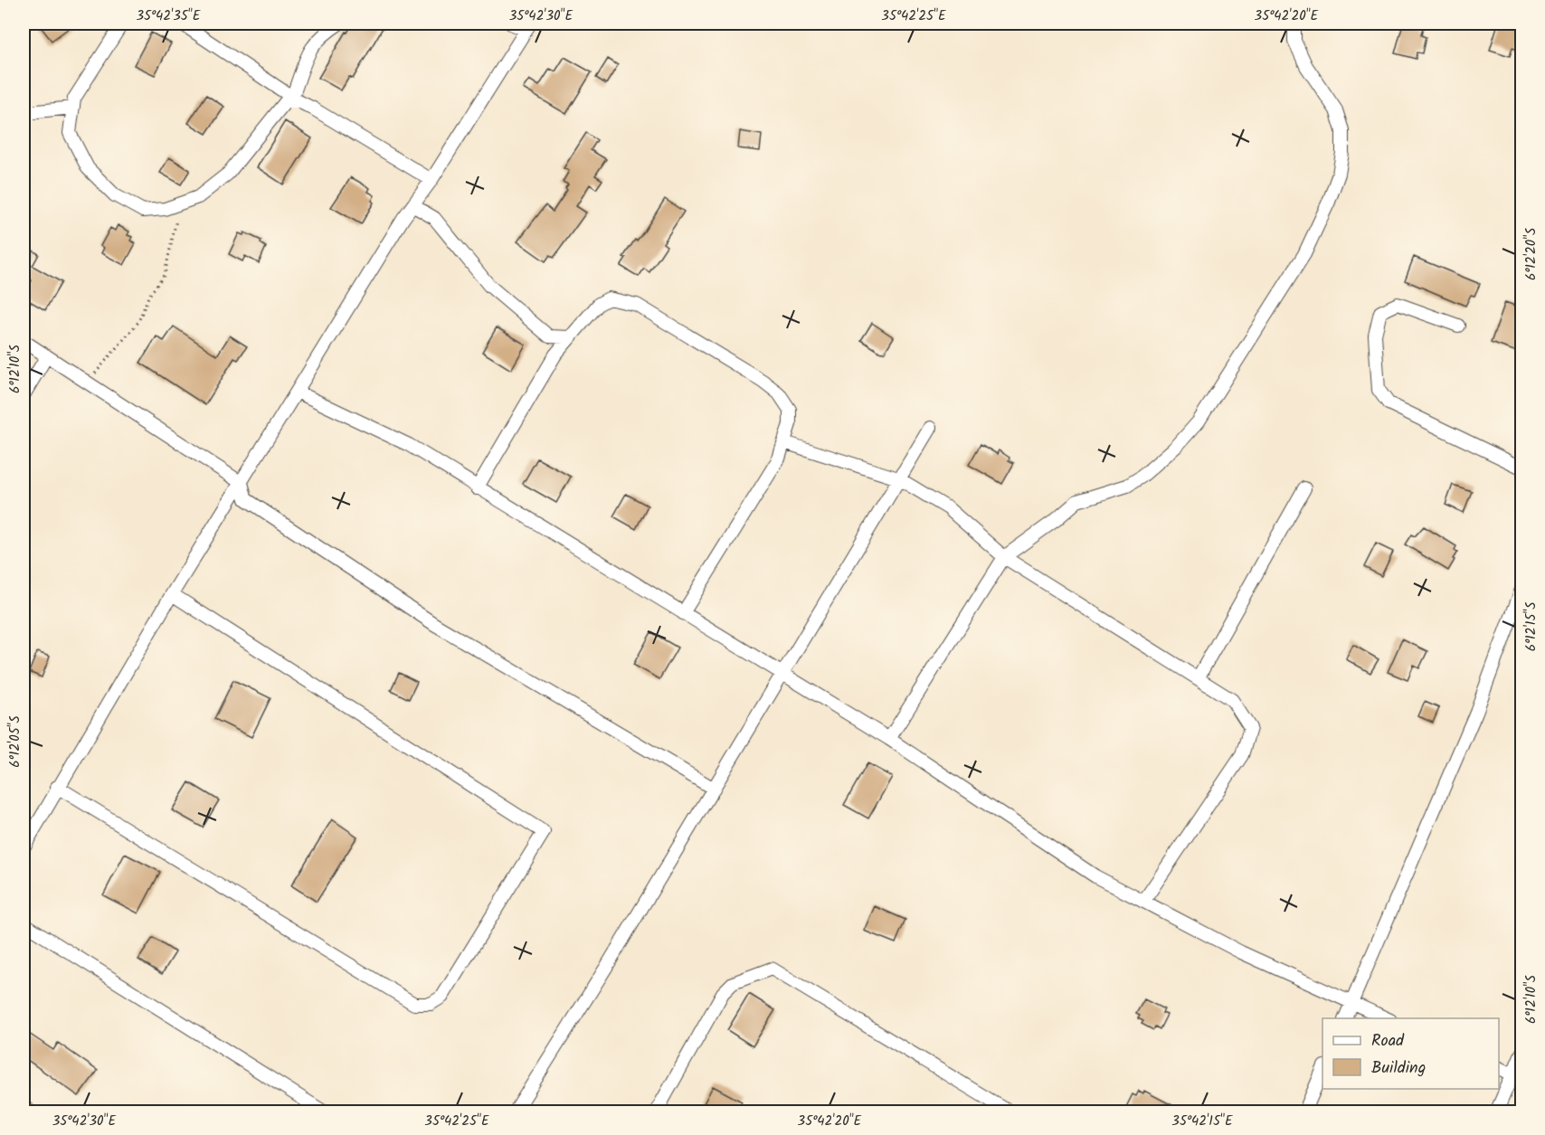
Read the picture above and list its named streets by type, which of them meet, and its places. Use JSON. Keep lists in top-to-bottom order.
{
  "legend": ["Road", "Building"],
  "coordinates": [
    "35°42'35\"E",
    "35°42'30\"E",
    "35°42'25\"E",
    "35°42'20\"E",
    "6°12'20\"S",
    "6°12'10\"S",
    "6°12'15\"S",
    "6°12'05\"S",
    "35°42'15\"E"
  ]
}
